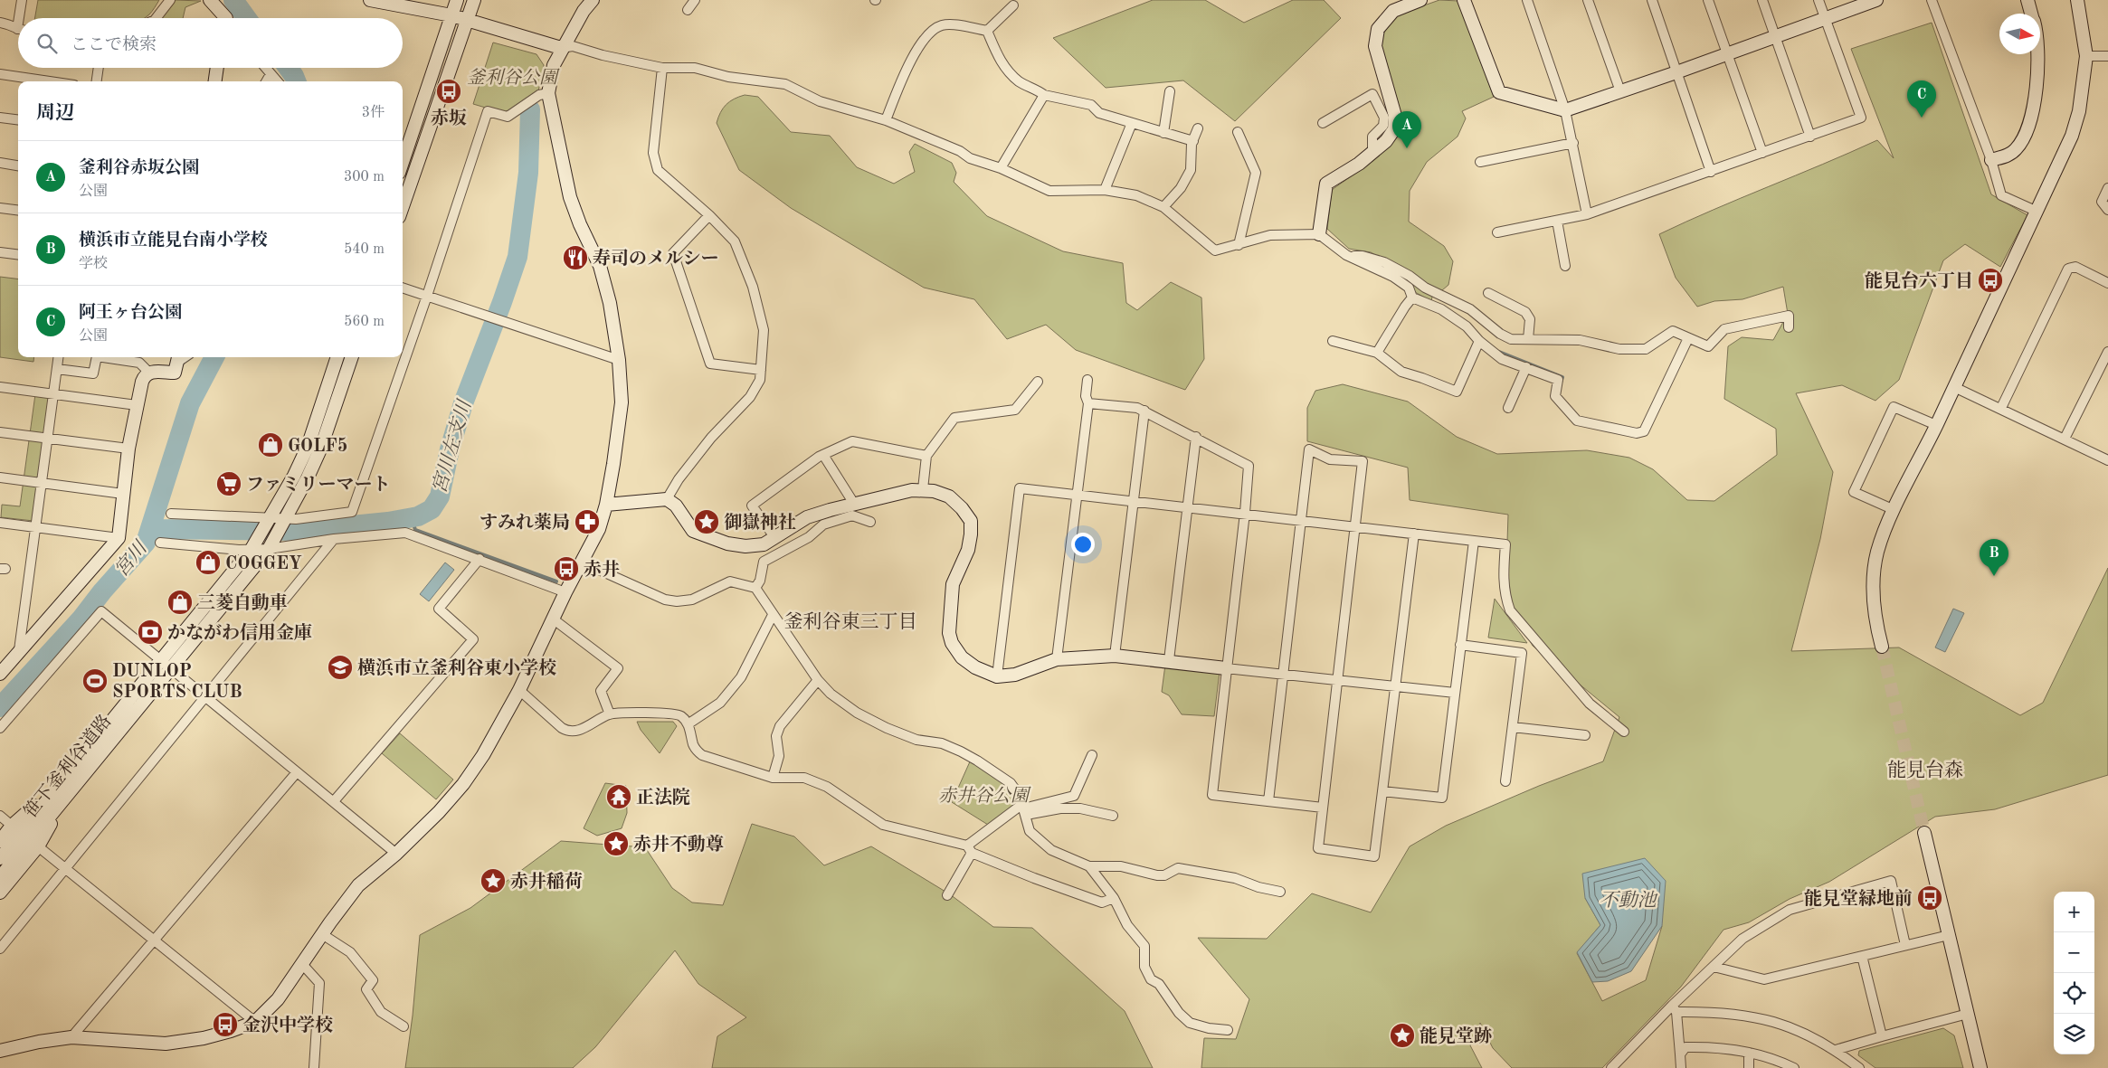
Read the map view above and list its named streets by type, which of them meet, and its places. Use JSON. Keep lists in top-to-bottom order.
{
  "streets": {
    "street": ["笹下釜利谷道路"]
  },
  "districts": ["釜利谷東三丁目", "能見台森"],
  "water": ["宮川左支川", "宮川", "不動池"],
  "parks": ["釜利谷公園", "赤井谷公園"],
  "places": {
    "bus stop": [
      "赤坂",
      "能見台六丁目",
      "赤井",
      "能見堂緑地前",
      "金沢中学校"
    ],
    "restaurant": ["寿司のメルシー"],
    "shop": ["GOLF5", "COGGEY", "三菱自動車"],
    "supermarket": ["ファミリーマート"],
    "pharmacy": ["すみれ薬局"],
    "place": [
      "御嶽神社",
      "赤井不動尊",
      "赤井稲荷",
      "能見堂跡"
    ],
    "bank": ["かながわ信用金庫"],
    "school or university": ["横浜市立釜利谷東小学校"],
    "sports": ["DUNLOP SPORTS CLUB"],
    "temple": ["正法院"]
  },
  "north": "right",
  "page": {
    "search": "ここで検索",
    "pins": ["C", "A", "B"],
    "heading": ["周辺", "3件"],
    "list": [
      {
        "mark": "A",
        "name": "釜利谷赤坂公園",
        "note": "公園",
        "value": "300 m"
      },
      {
        "mark": "B",
        "name": "横浜市立能見台南小学校",
        "note": "学校",
        "value": "540 m"
      },
      {
        "mark": "C",
        "name": "阿王ヶ台公園",
        "note": "公園",
        "value": "560 m"
      }
    ],
    "map_buttons": ["+", "−"]
  }
}
